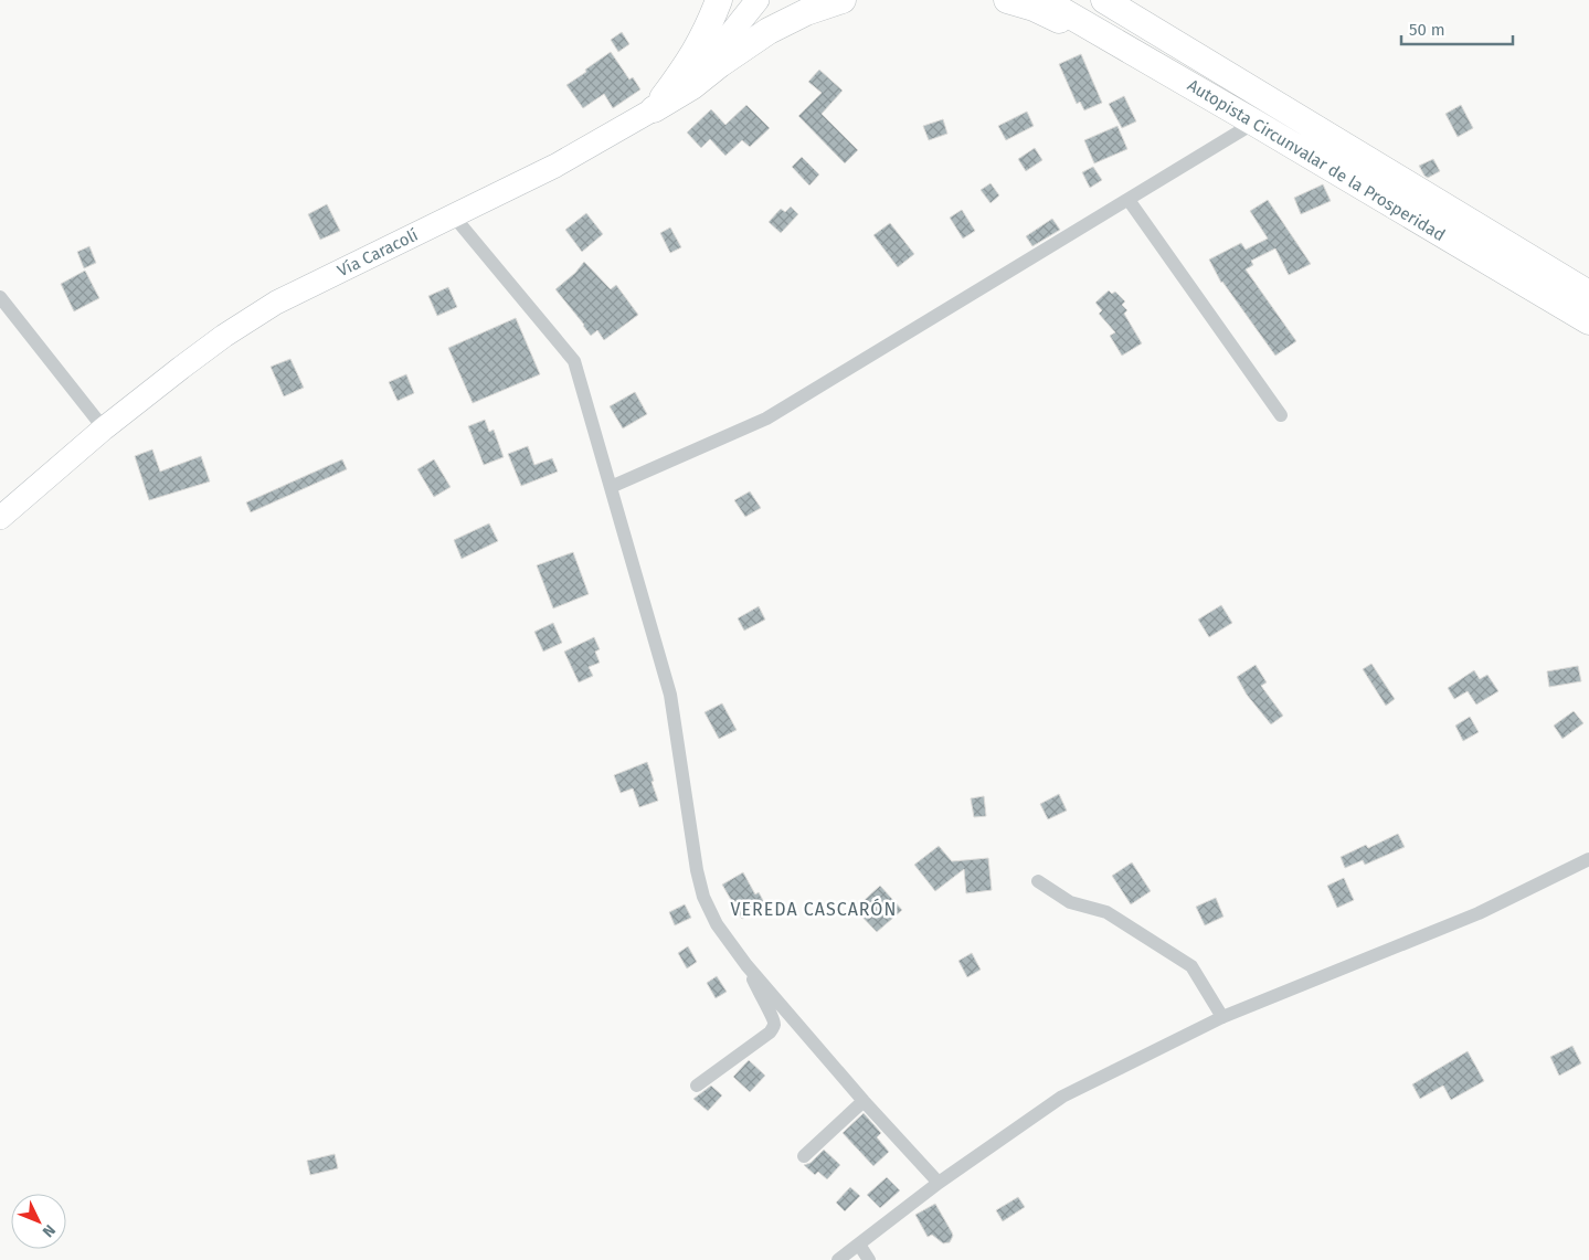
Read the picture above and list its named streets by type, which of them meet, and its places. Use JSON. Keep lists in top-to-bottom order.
{
  "streets": {
    "highway": ["Autopista Circunvalar de la Prosperidad"],
    "main road": ["Vía Caracolí"]
  },
  "districts": ["VEREDA CASCARÓN"],
  "scale_bar": "50 m",
  "north": "bottom right"
}
